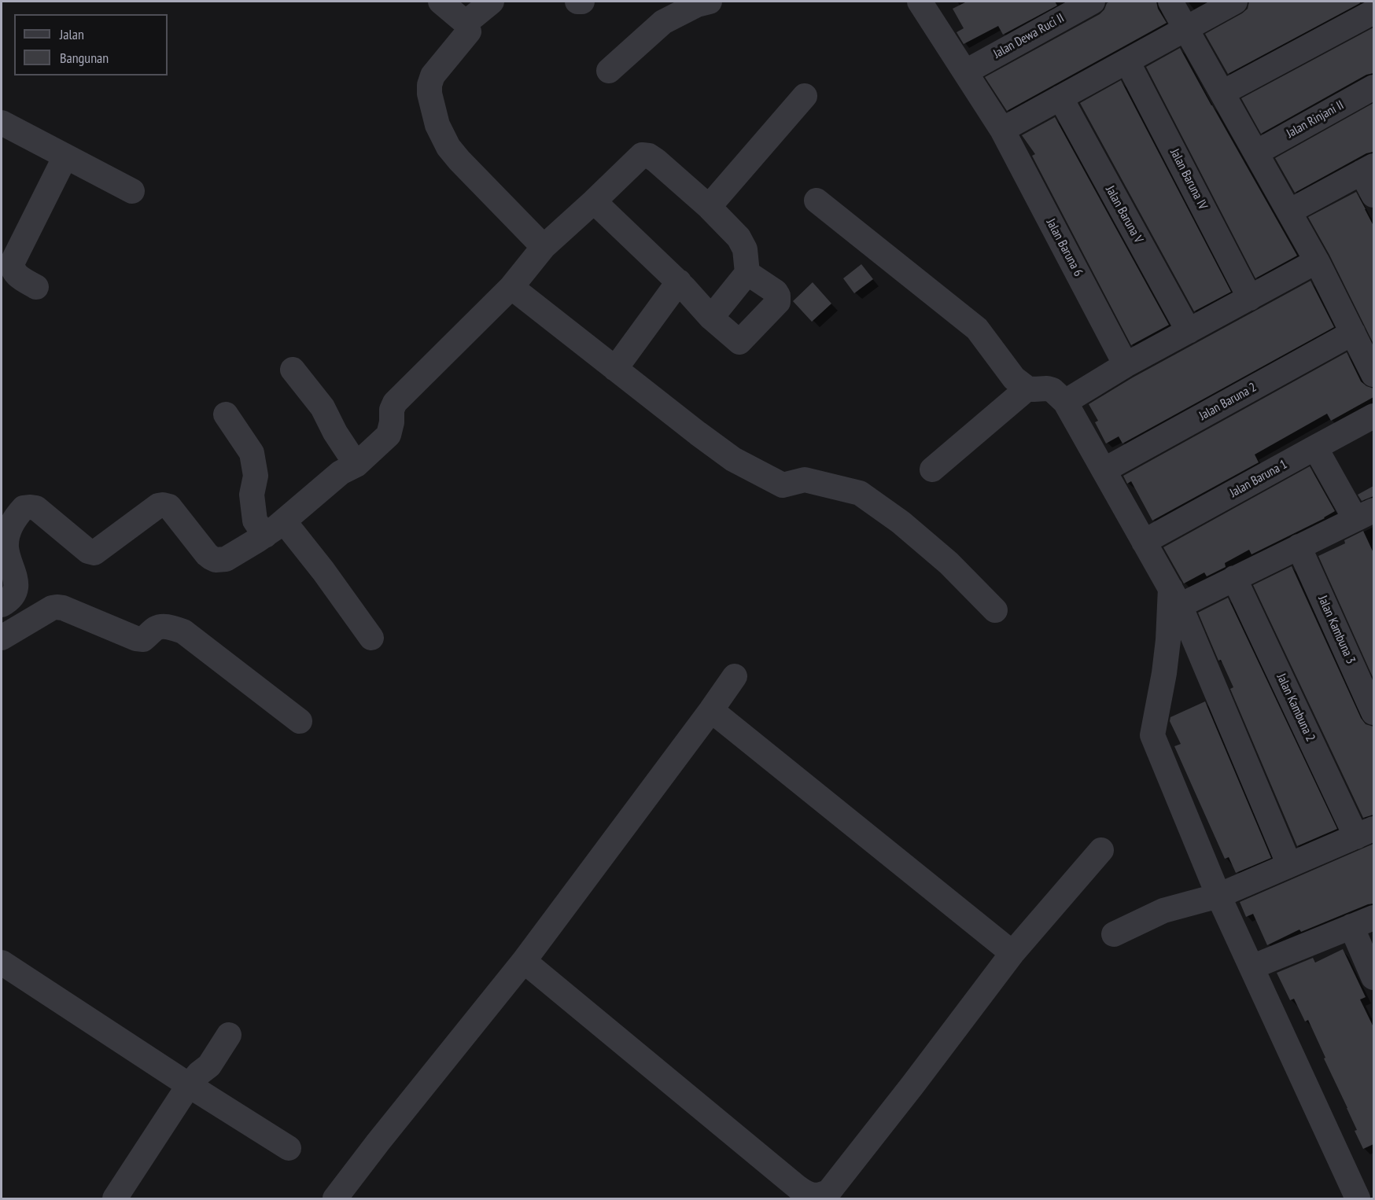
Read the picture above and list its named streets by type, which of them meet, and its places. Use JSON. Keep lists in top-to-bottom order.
{
  "streets": {
    "street": [
      "Jalan Dewa Ruci II",
      "Jalan Rinjani II",
      "Jalan Baruna IV",
      "Jalan Baruna V",
      "Jalan Baruna 6",
      "Jalan Baruna 2",
      "Jalan Baruna 1",
      "Jalan Kambuna 3",
      "Jalan Kambuna 2"
    ]
  },
  "crossings": [
    ["Jalan Dewa Ruci II", "Jalan Baruna 6"]
  ],
  "legend": ["Jalan", "Bangunan"]
}
